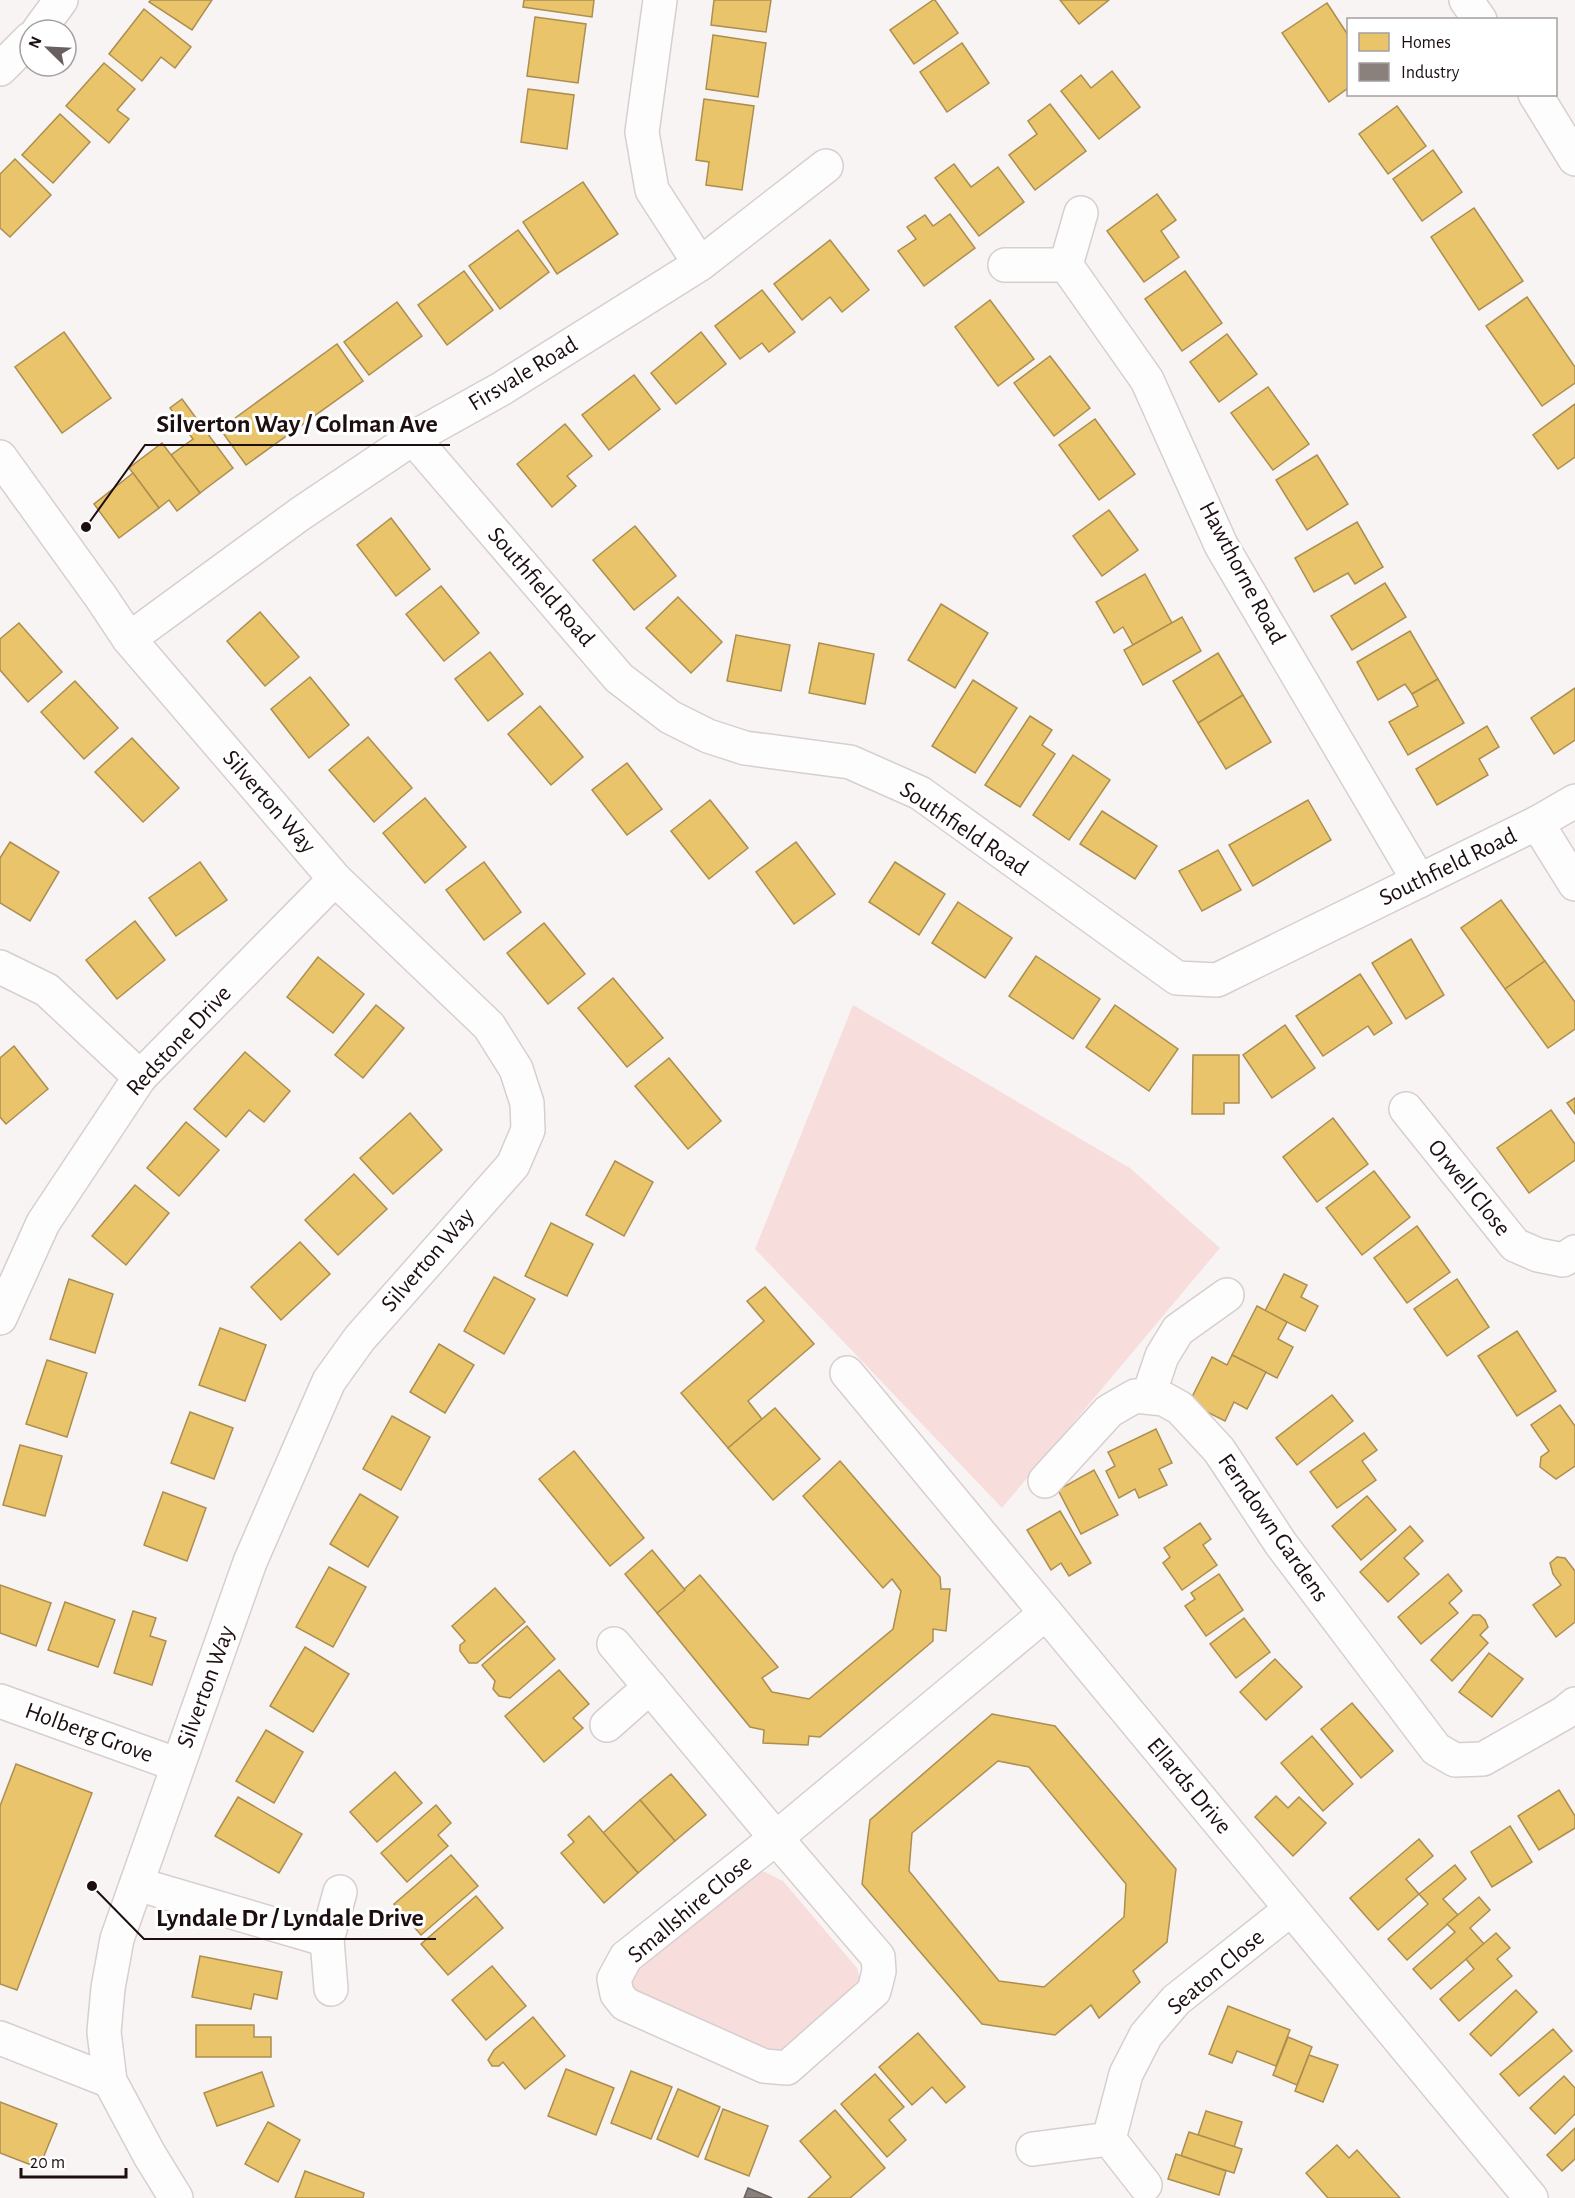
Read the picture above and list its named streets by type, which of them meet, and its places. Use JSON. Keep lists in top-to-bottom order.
{
  "streets": {
    "street": [
      "Firsvale Road",
      "Hawthorne Road",
      "Southfield Road",
      "Silverton Way",
      "Redstone Drive",
      "Orwell Close",
      "Ferndown Gardens",
      "Holberg Grove",
      "Ellards Drive",
      "Smallshire Close",
      "Seaton Close"
    ]
  },
  "crossings": [
    ["Firsvale Road", "Southfield Road"],
    ["Firsvale Road", "Silverton Way"],
    ["Hawthorne Road", "Southfield Road"],
    ["Silverton Way", "Redstone Drive"],
    ["Silverton Way", "Holberg Grove"],
    ["Ellards Drive", "Smallshire Close"],
    ["Ellards Drive", "Seaton Close"]
  ],
  "places": ["Silverton Way / Colman Ave", "Lyndale Dr / Lyndale Drive"],
  "legend": ["Homes", "Industry"],
  "scale_bar": "20 m",
  "north": "top left"
}
